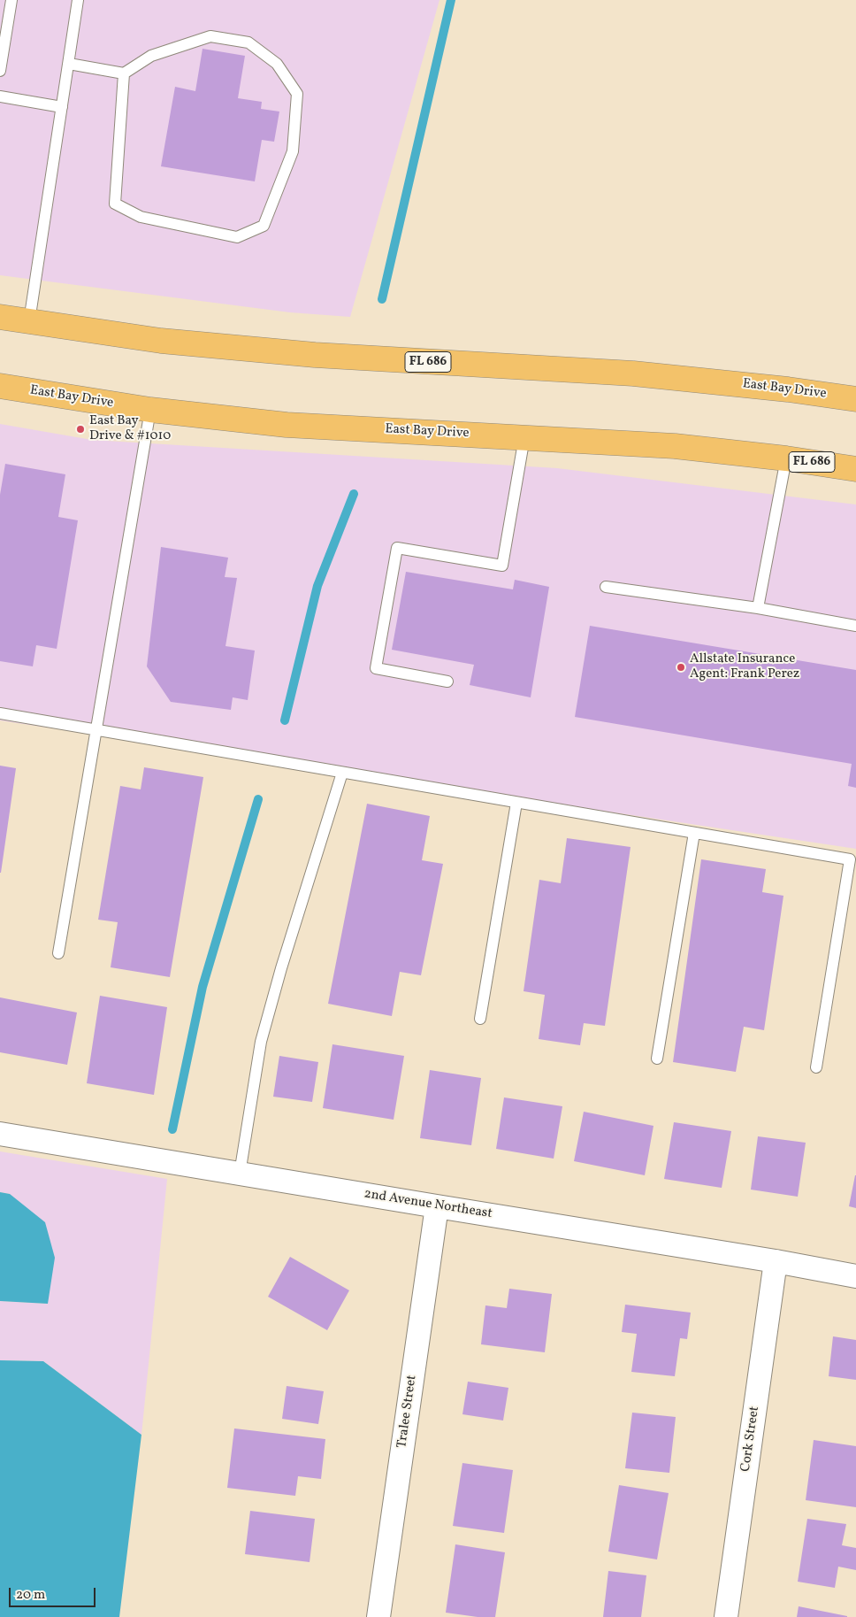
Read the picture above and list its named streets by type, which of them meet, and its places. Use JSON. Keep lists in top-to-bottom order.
{
  "streets": {
    "main road": ["FL 686", "East Bay Drive"],
    "street": ["2nd Avenue Northeast", "Tralee Street", "Cork Street"]
  },
  "crossings": [
    ["2nd Avenue Northeast", "Tralee Street"],
    ["2nd Avenue Northeast", "Cork Street"]
  ],
  "places": ["East Bay Drive & #1010", "Allstate Insurance Agent: Frank Perez"],
  "scale_bar": "20 m"
}
